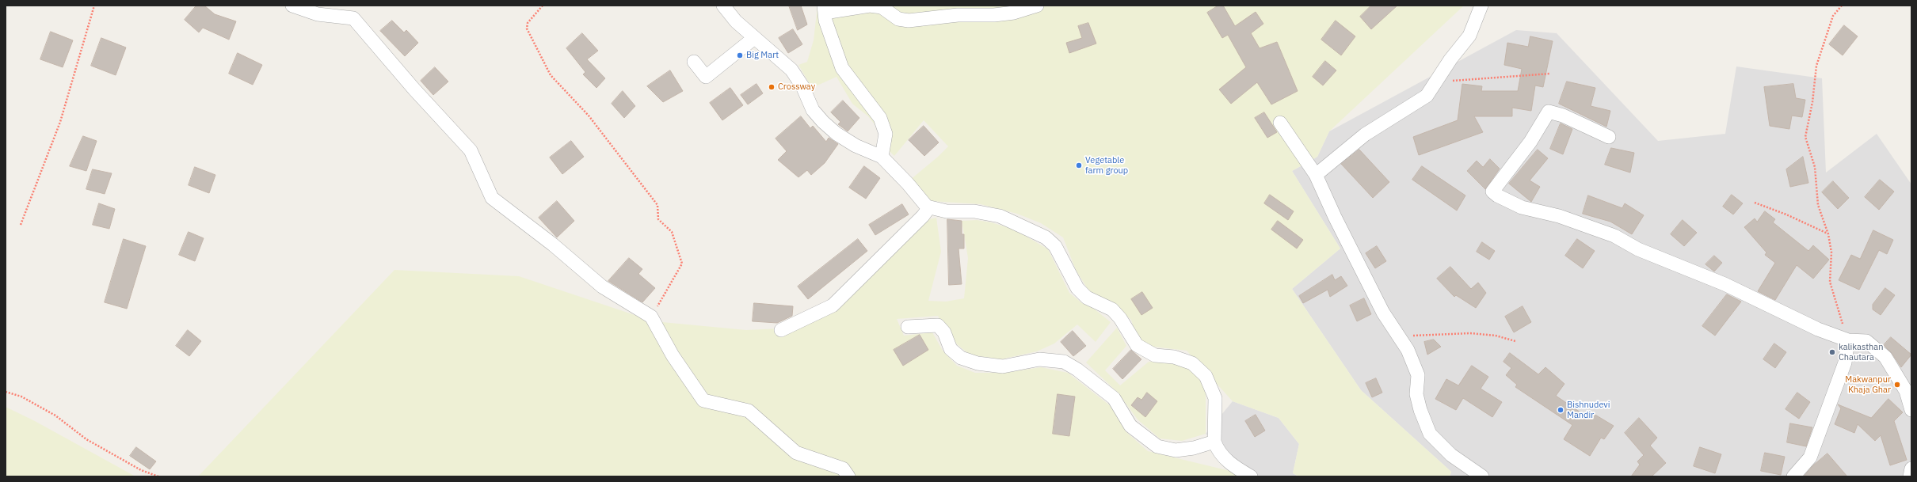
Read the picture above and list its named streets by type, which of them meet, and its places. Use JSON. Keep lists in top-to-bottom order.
{
  "places": [
    "Big Mart",
    "Crossway",
    "Vegetable farm group",
    "kalikasthan Chautara",
    "Makwanpur Khaja Ghar",
    "Bishnudevi Mandir"
  ]
}
